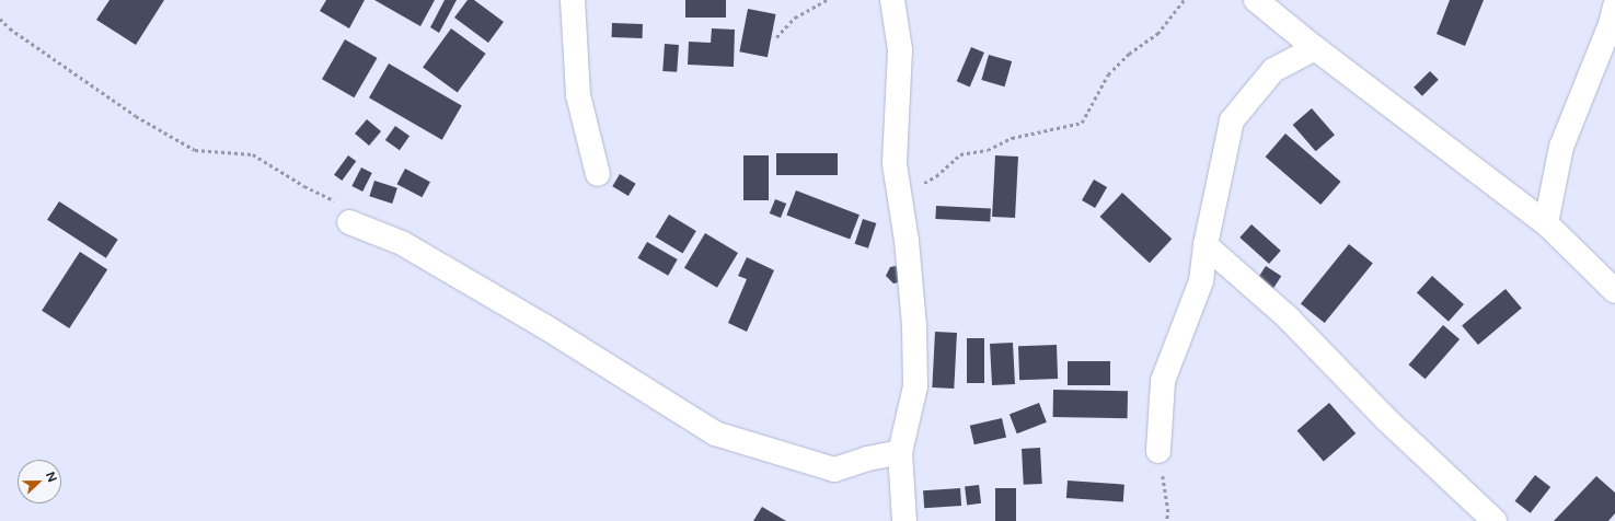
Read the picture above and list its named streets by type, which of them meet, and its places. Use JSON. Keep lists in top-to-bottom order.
{
  "north": "right"
}
